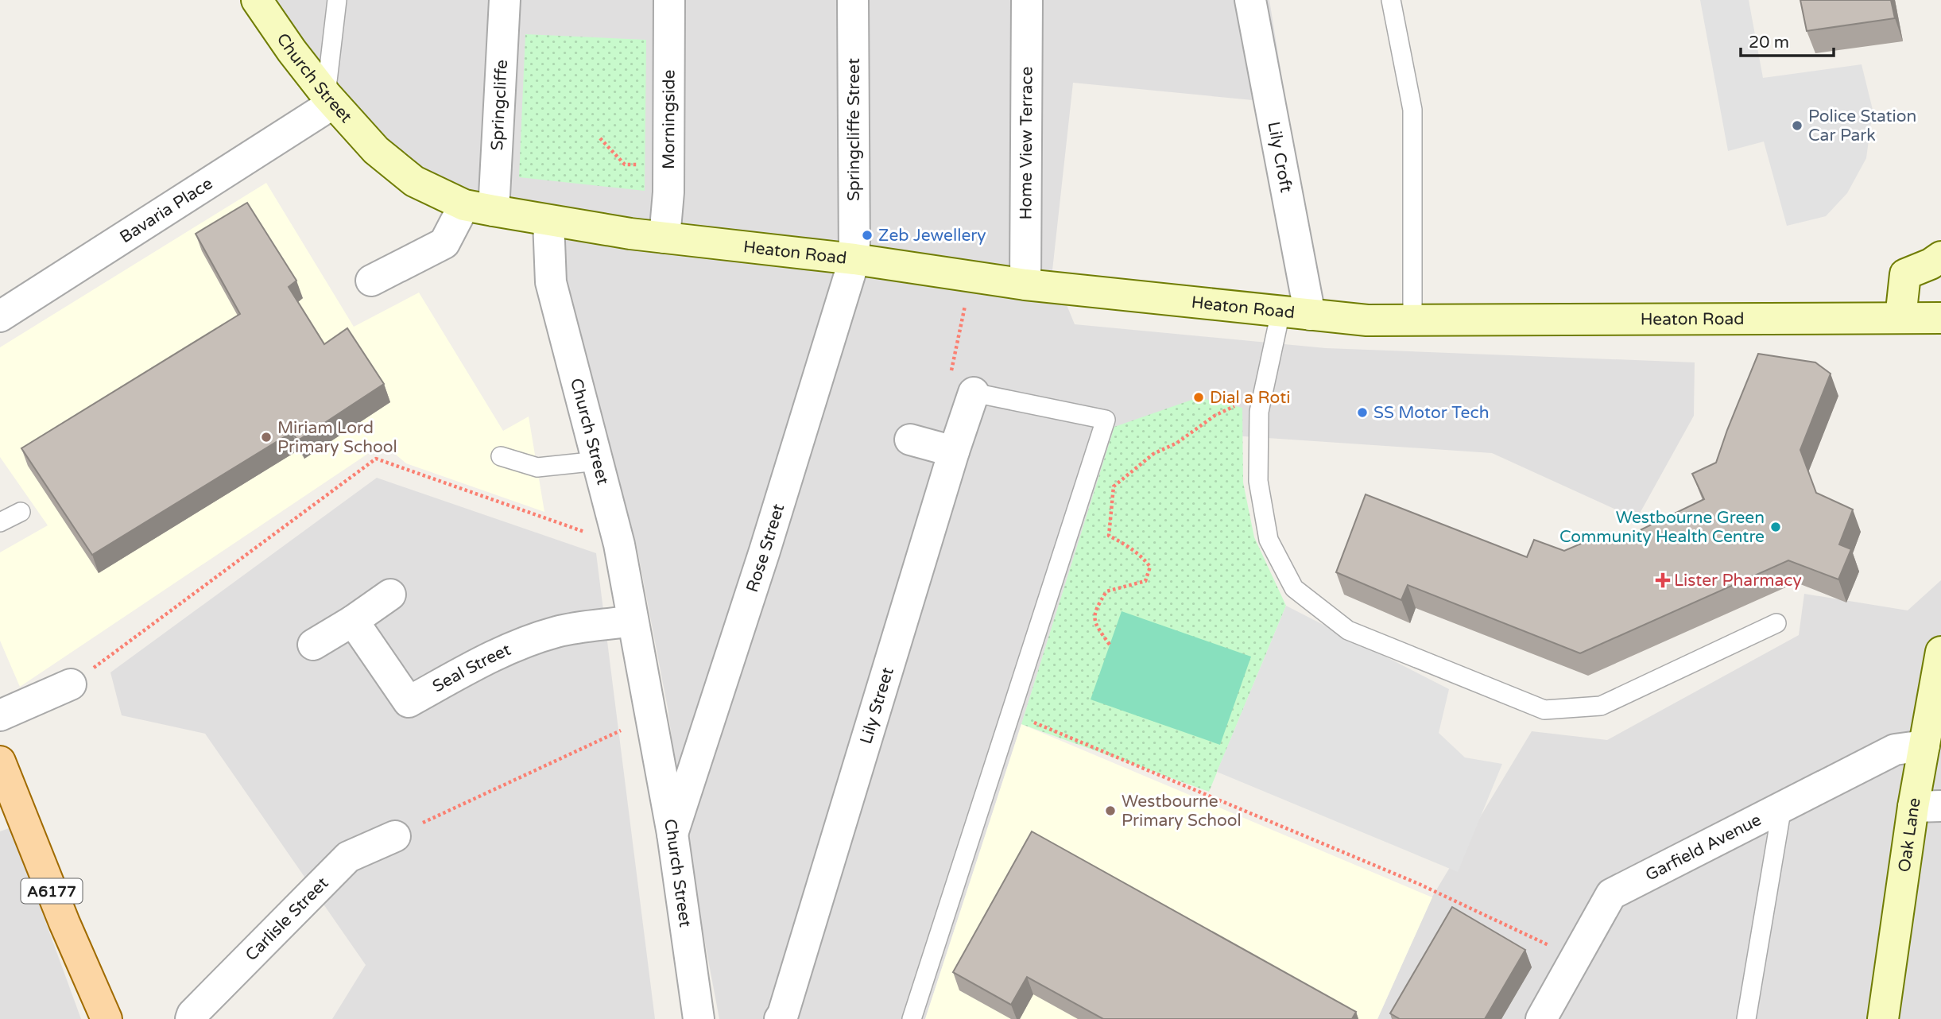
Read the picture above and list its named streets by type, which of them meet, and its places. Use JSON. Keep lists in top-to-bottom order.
{
  "streets": {
    "main road": ["A6177"],
    "street": [
      "Church Street",
      "Springcliffe",
      "Morningside",
      "Springcliffe Street",
      "Home View Terrace",
      "Lily Croft",
      "Bavaria Place",
      "Heaton Road",
      "Rose Street",
      "Seal Street",
      "Lily Street",
      "Oak Lane",
      "Garfield Avenue",
      "Carlisle Street"
    ]
  },
  "crossings": [
    ["Church Street", "Springcliffe"],
    ["Church Street", "Bavaria Place"],
    ["Church Street", "Heaton Road"],
    ["Church Street", "Rose Street"],
    ["Church Street", "Seal Street"],
    ["Morningside", "Heaton Road"],
    ["Springcliffe Street", "Heaton Road"],
    ["Springcliffe Street", "Rose Street"],
    ["Home View Terrace", "Heaton Road"],
    ["Lily Croft", "Heaton Road"],
    ["Heaton Road", "Rose Street"],
    ["Oak Lane", "Garfield Avenue"]
  ],
  "places": {
    "other": [
      "Police Station Car Park",
      "Zeb Jewellery",
      "Dial a Roti",
      "SS Motor Tech",
      "Miriam Lord Primary School",
      "Westbourne Green Community Health Centre",
      "Westbourne Primary School"
    ],
    "health": ["Lister Pharmacy"]
  },
  "scale_bar": "20 m"
}
